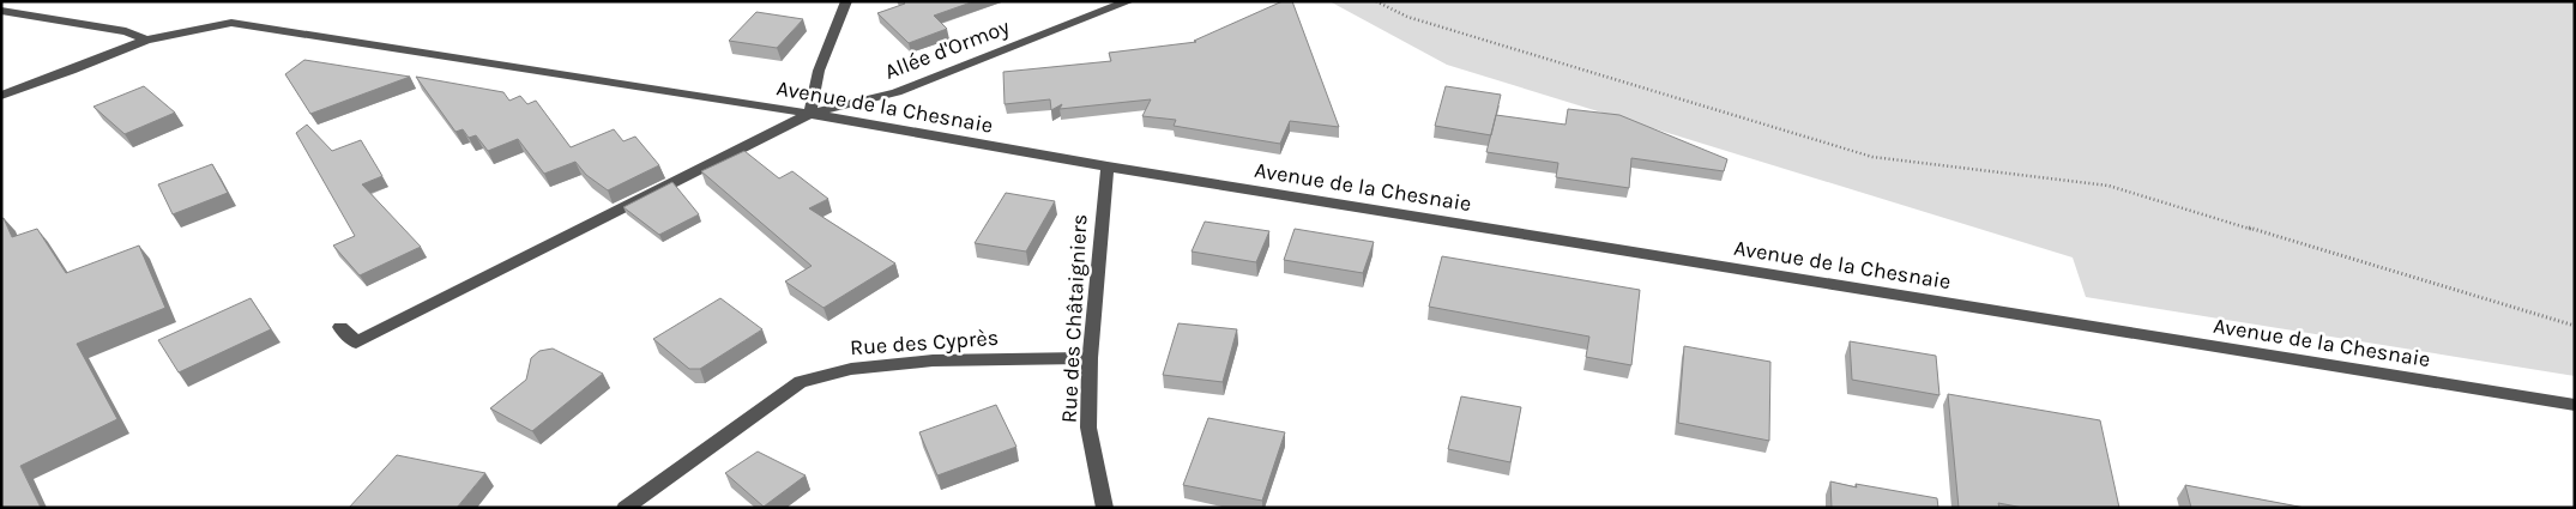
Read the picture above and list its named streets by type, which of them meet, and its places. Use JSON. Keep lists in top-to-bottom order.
{
  "streets": {
    "street": [
      "Allée d'Ormoy",
      "Avenue de la Chesnaie",
      "Rue des Châtaigniers",
      "Rue des Cyprès"
    ]
  },
  "crossings": [
    ["Allée d'Ormoy", "Avenue de la Chesnaie"],
    ["Avenue de la Chesnaie", "Rue des Châtaigniers"],
    ["Rue des Châtaigniers", "Rue des Cyprès"]
  ]
}
